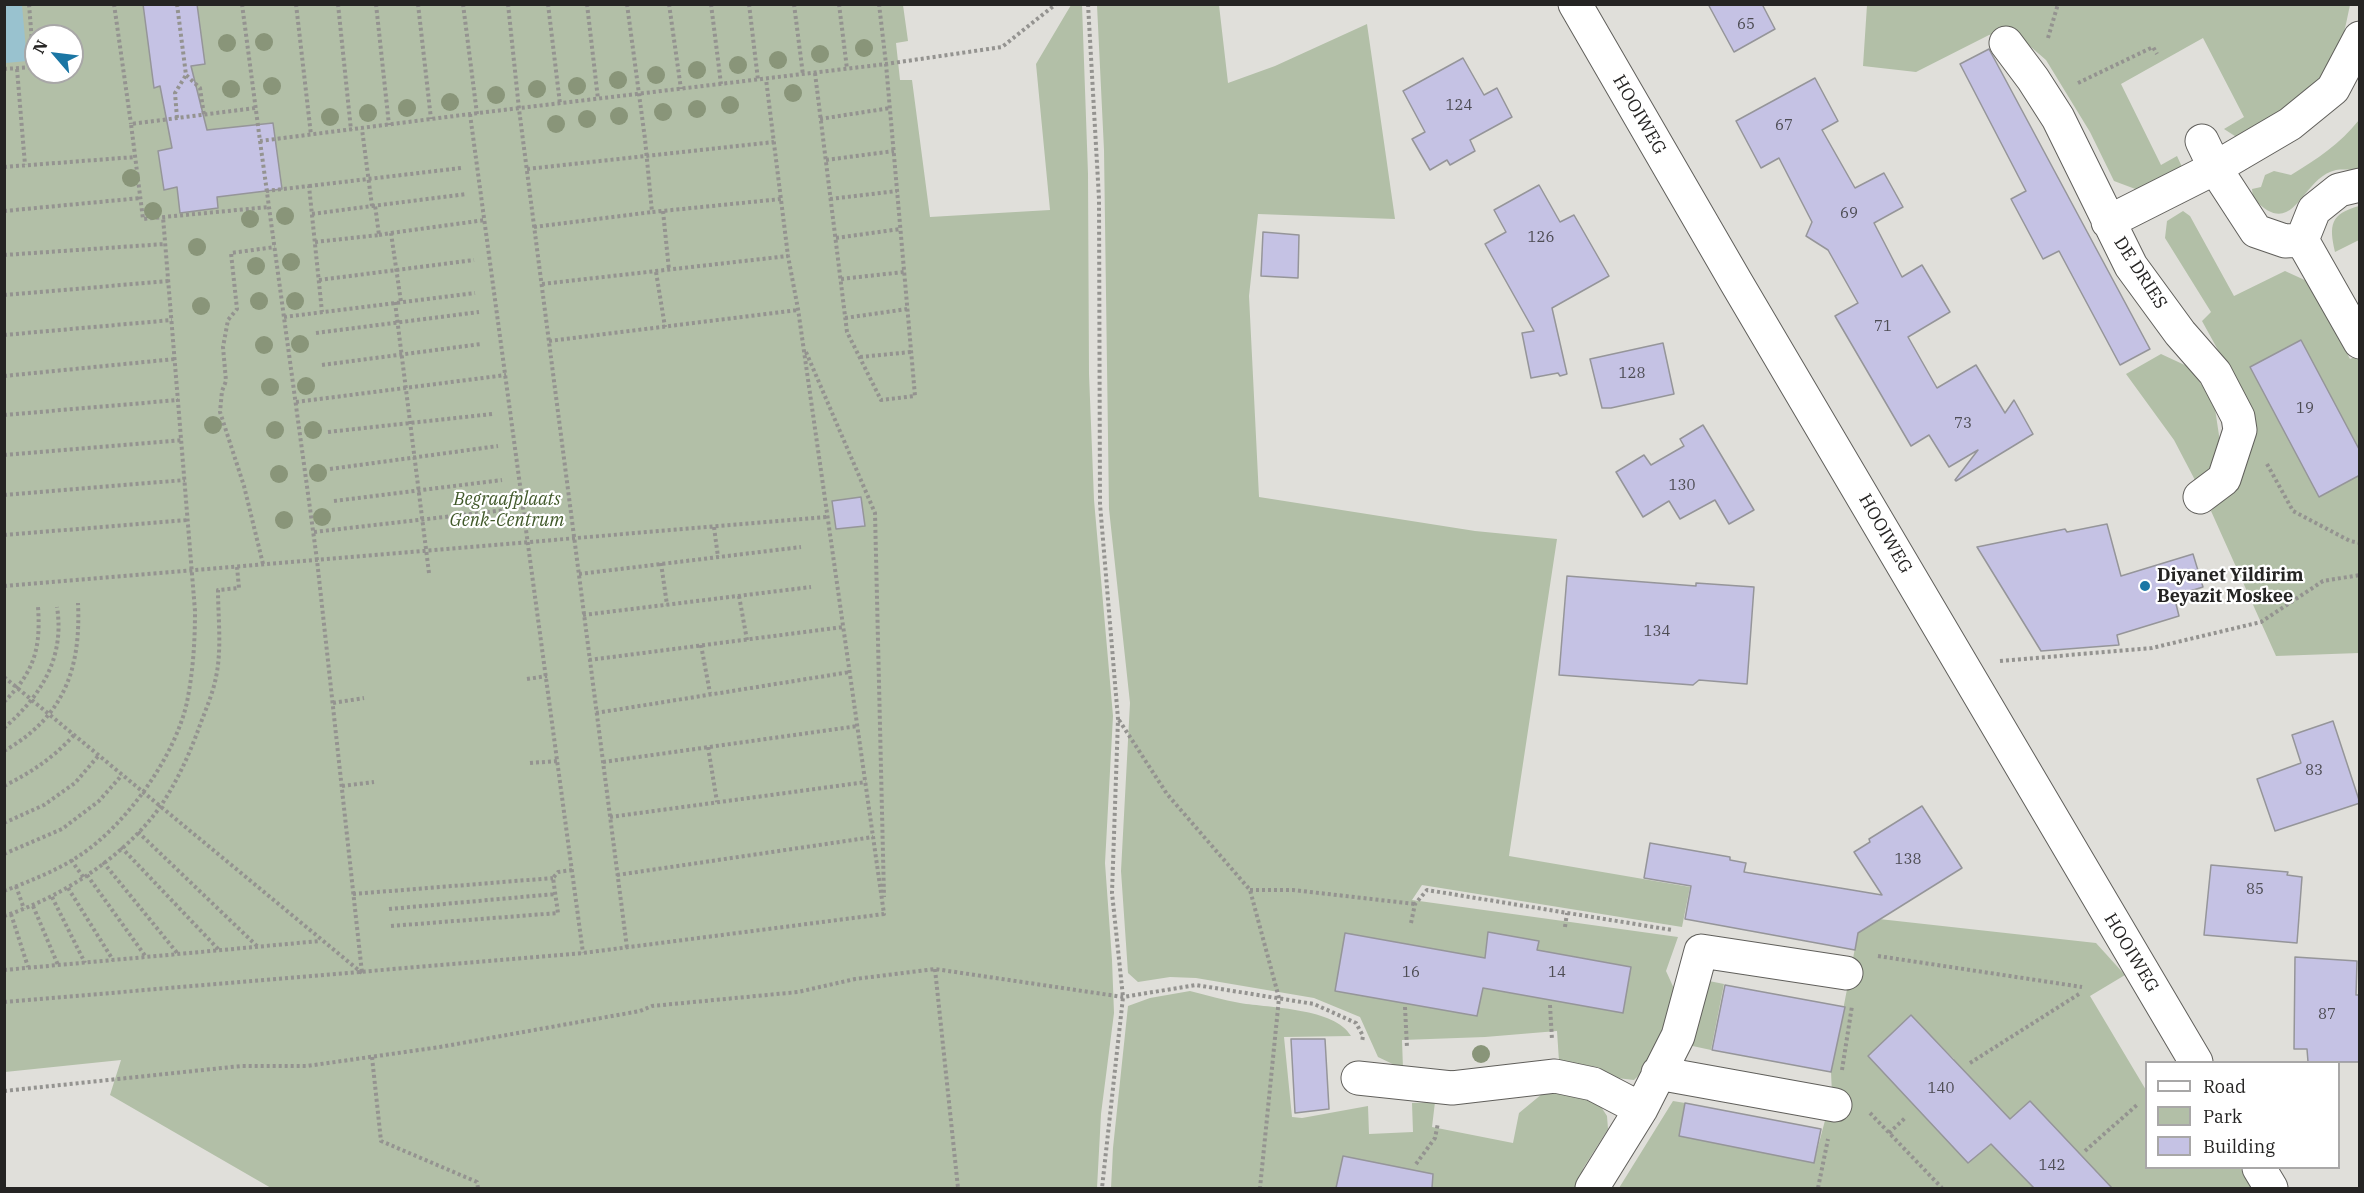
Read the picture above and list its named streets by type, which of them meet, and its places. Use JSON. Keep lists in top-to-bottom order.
{
  "streets": {
    "street": ["HOOIWEG", "DE DRIES"]
  },
  "parks": ["Begraafplaats Genk-Centrum"],
  "places": ["Diyanet Yildirim Beyazit Moskee"],
  "house_numbers": [
    "65",
    "124",
    "67",
    "69",
    "126",
    "71",
    "128",
    "19",
    "73",
    "130",
    "134",
    "83",
    "138",
    "85",
    "16",
    "14",
    "87",
    "140",
    "142"
  ],
  "legend": ["Road", "Park", "Building"],
  "north": "top left"
}
